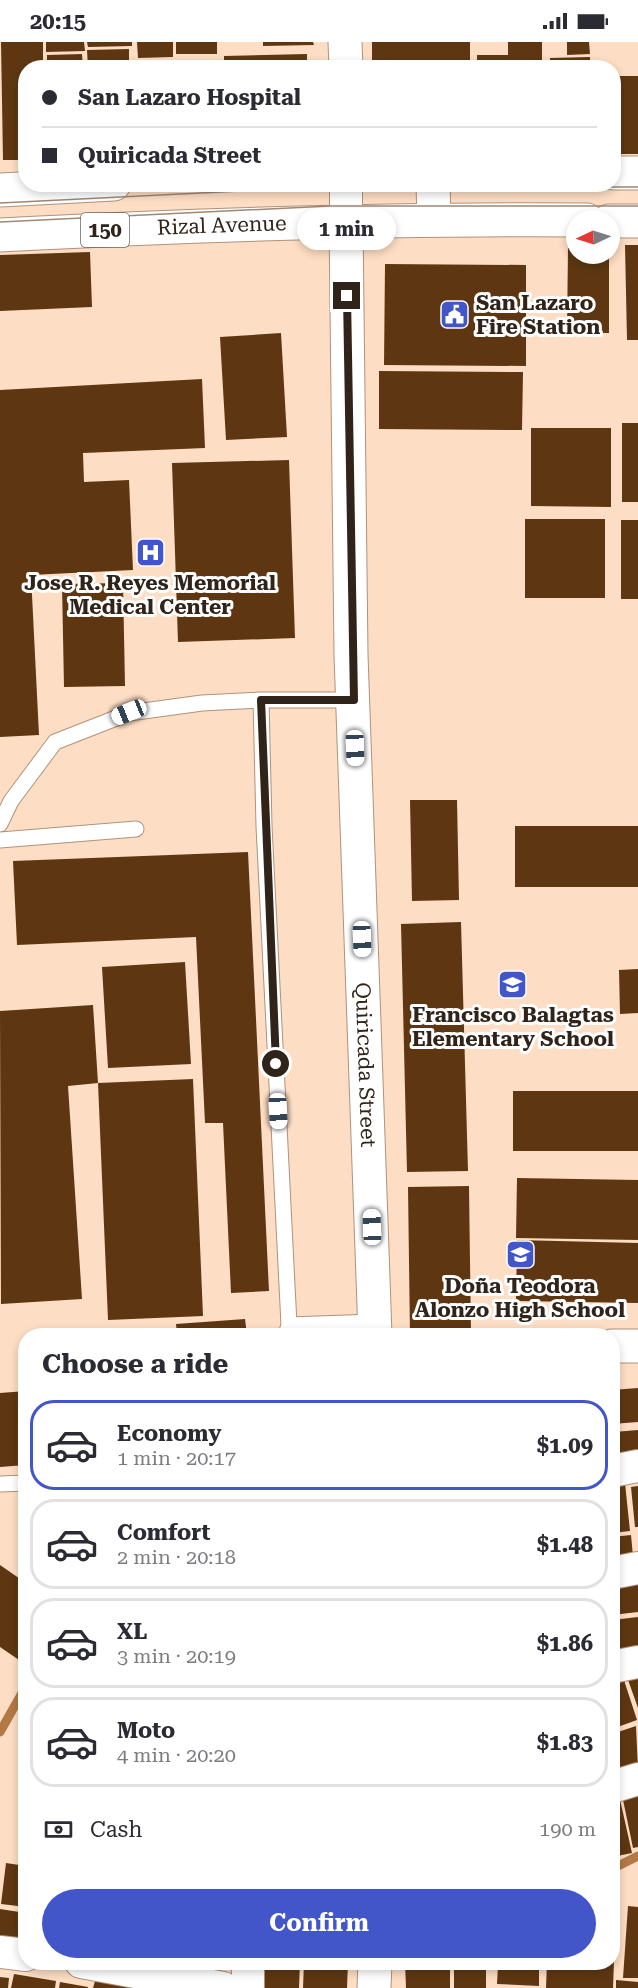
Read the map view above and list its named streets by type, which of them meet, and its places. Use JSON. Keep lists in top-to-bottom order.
{
  "streets": {
    "street": ["Rizal Avenue", "150", "Quiricada Street"]
  },
  "crossings": [
    ["Rizal Avenue", "Quiricada Street"]
  ],
  "places": {
    "public building": ["San Lazaro Fire Station"],
    "hospital": ["Jose R. Reyes Memorial Medical Center"],
    "school or university": ["Francisco Balagtas Elementary School", "Doña Teodora Alonzo High School"]
  },
  "north": "left",
  "page": {
    "status": "20:15",
    "banner": ["San Lazaro Hospital", "Quiricada Street"],
    "bubble": "1 min",
    "heading": "Choose a ride",
    "list": [
      {
        "name": "Economy",
        "note": "1 min · 20:17",
        "value": "$1.09"
      },
      {
        "name": "Comfort",
        "note": "2 min · 20:18",
        "value": "$1.48"
      },
      {
        "name": "XL",
        "note": "3 min · 20:19",
        "value": "$1.86"
      },
      {
        "name": "Moto",
        "note": "4 min · 20:20",
        "value": "$1.83"
      }
    ],
    "pay": ["Cash", "190 m"],
    "buttons": "Confirm"
  }
}
